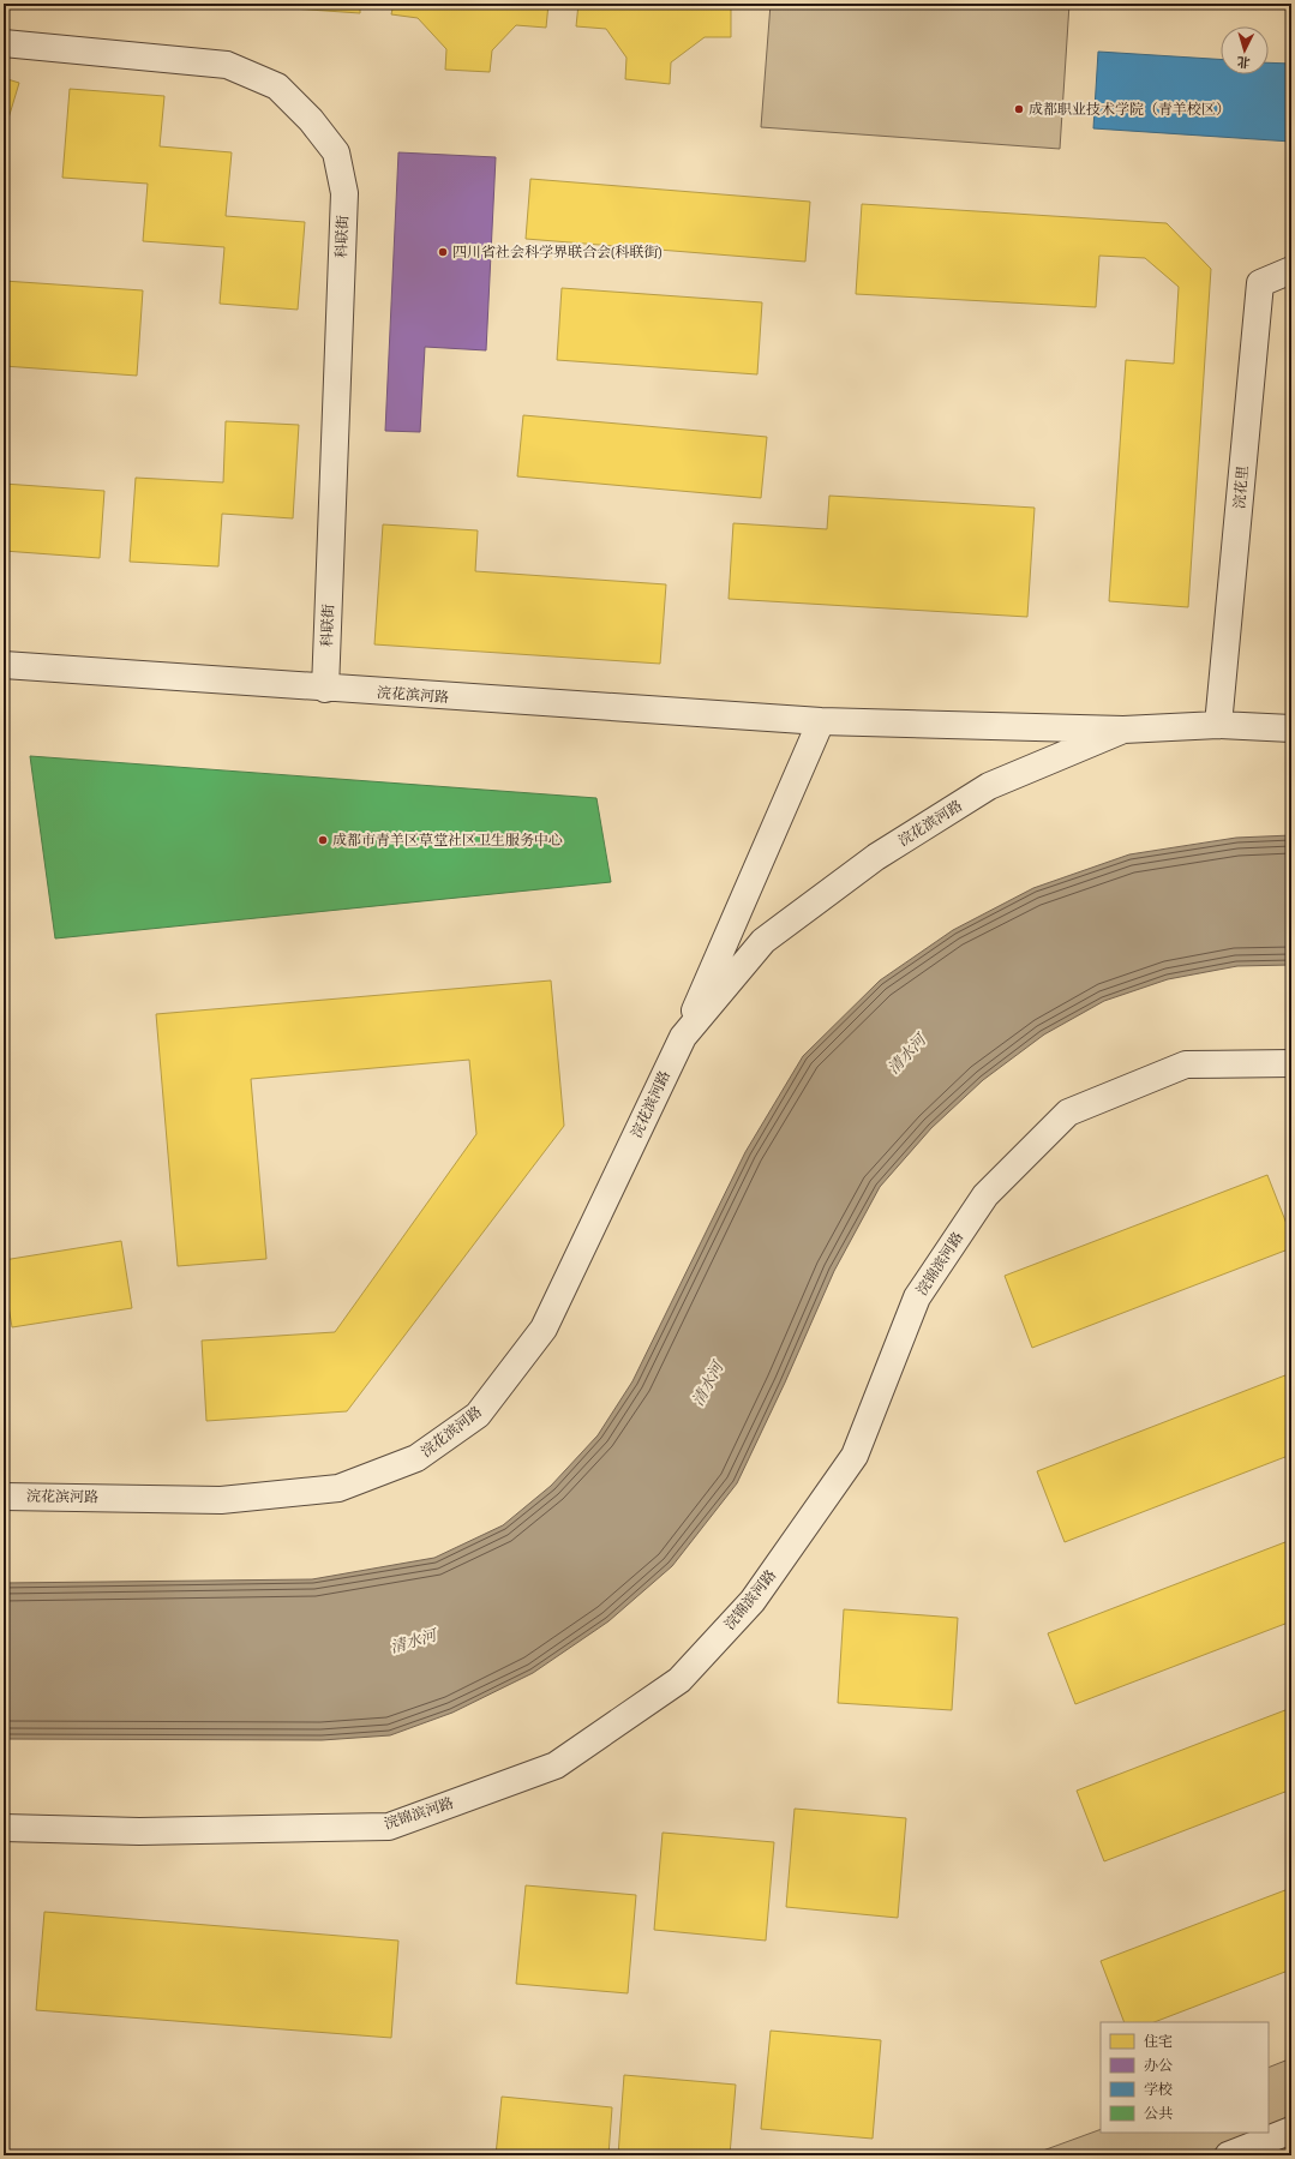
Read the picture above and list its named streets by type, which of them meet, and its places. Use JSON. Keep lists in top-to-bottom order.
{
  "streets": {
    "street": [
      "科联街",
      "浣花里",
      "浣花滨河路",
      "浣锦滨河路"
    ]
  },
  "crossings": [
    ["科联街", "浣花滨河路"],
    ["浣花里", "浣花滨河路"]
  ],
  "water": ["清水河"],
  "places": ["成都职业技术学院（青羊校区）", "四川省社会科学界联合会(科联街)", "成都市青羊区草堂社区卫生服务中心"],
  "legend": [
    "住宅",
    "办公",
    "学校",
    "公共"
  ],
  "north": "bottom"
}
